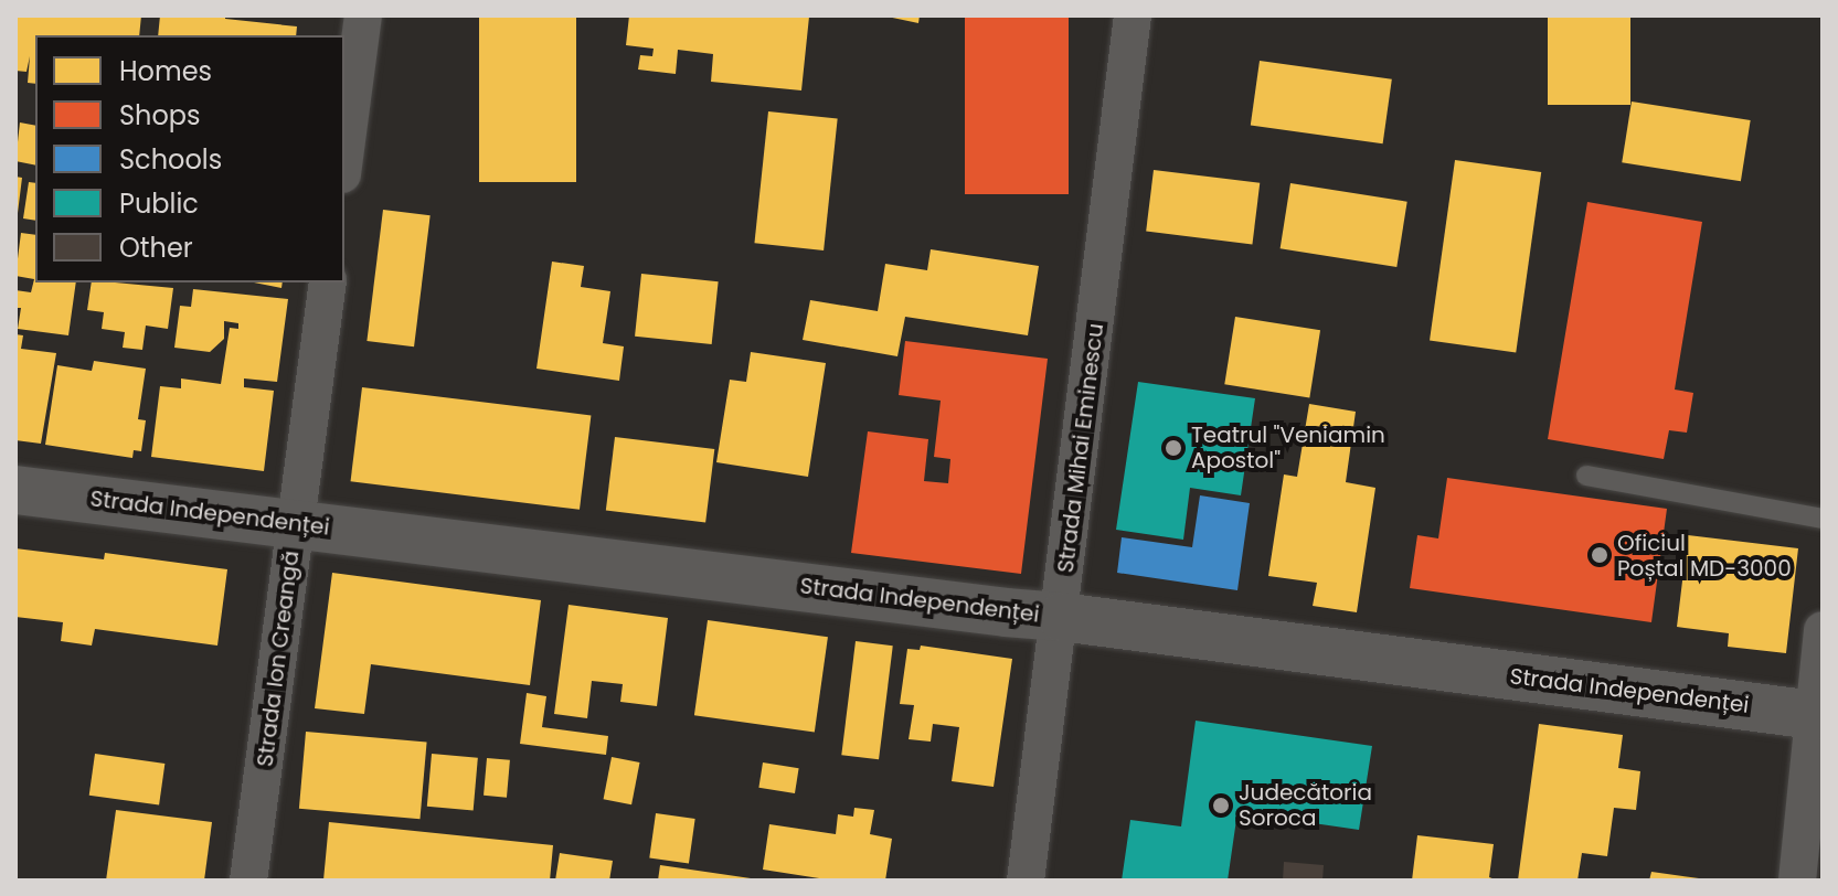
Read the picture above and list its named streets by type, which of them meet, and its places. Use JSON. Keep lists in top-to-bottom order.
{
  "streets": {
    "main road": ["Strada Independenței"],
    "street": ["Strada Mihai Eminescu", "Strada Ion Creangă"]
  },
  "crossings": [
    ["Strada Mihai Eminescu", "Strada Independenței"],
    ["Strada Independenței", "Strada Ion Creangă"]
  ],
  "places": ["Teatrul \"Veniamin Apostol\"", "Oficiul Poștal MD-3000", "Judecătoria Soroca"],
  "legend": [
    "Homes",
    "Shops",
    "Schools",
    "Public",
    "Other"
  ]
}
